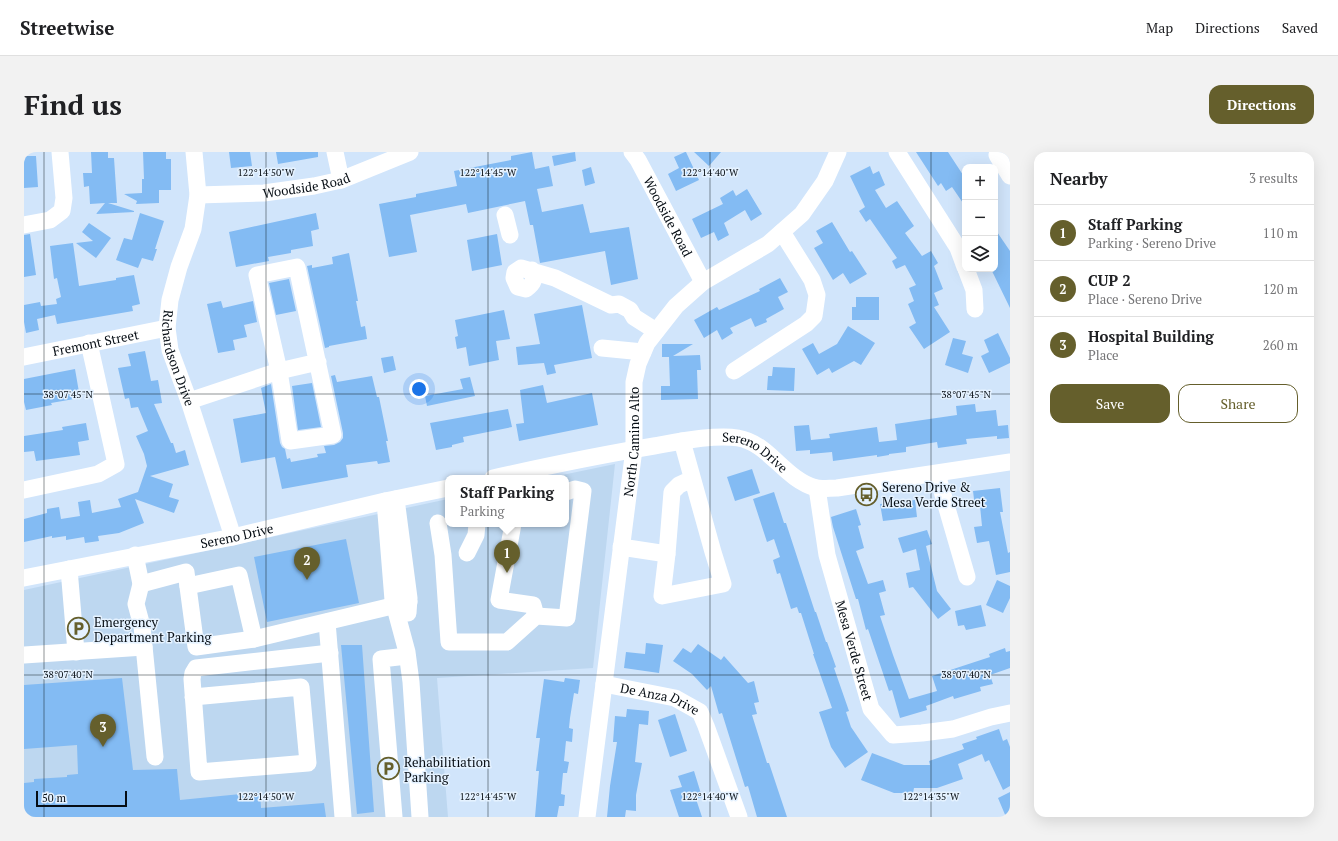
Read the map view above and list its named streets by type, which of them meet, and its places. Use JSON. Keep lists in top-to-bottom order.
{
  "streets": {
    "street": [
      "Woodside Road",
      "Fremont Street",
      "Richardson Drive",
      "North Camino Alto",
      "Sereno Drive",
      "Mesa Verde Street",
      "De Anza Drive"
    ]
  },
  "crossings": [
    ["Woodside Road", "Richardson Drive"],
    ["Woodside Road", "North Camino Alto"],
    ["Fremont Street", "Richardson Drive"],
    ["Richardson Drive", "Sereno Drive"],
    ["North Camino Alto", "Sereno Drive"],
    ["North Camino Alto", "De Anza Drive"],
    ["Sereno Drive", "Mesa Verde Street"]
  ],
  "places": {
    "bus stop": ["Sereno Drive & Mesa Verde Street"],
    "parking": ["Emergency Department Parking", "Rehabilitiation Parking"]
  },
  "scale_bar": "50 m",
  "page": {
    "header": "Streetwise",
    "nav": ["Map", "Directions", "Saved"],
    "buttons": [
      "Directions",
      ["Save", "Share"]
    ],
    "title": "Find us",
    "heading": ["Nearby", "3 results"],
    "map_buttons": ["+", "−"],
    "list": [
      {
        "mark": "1",
        "name": "Staff Parking",
        "note": "Parking · Sereno Drive",
        "value": "110 m"
      },
      {
        "mark": "2",
        "name": "CUP 2",
        "note": "Place · Sereno Drive",
        "value": "120 m"
      },
      {
        "mark": "3",
        "name": "Hospital Building",
        "note": "Place",
        "value": "260 m"
      }
    ],
    "popup": ["Staff Parking", "Parking"],
    "pins": ["1", "2", "3"],
    "scale": "50 m"
  },
  "coordinates": [
    "122°14'50\"W",
    "122°14'45\"W",
    "122°14'40\"W",
    "38°07'45\"N",
    "38°07'40\"N",
    "122°14'35\"W"
  ]
}
